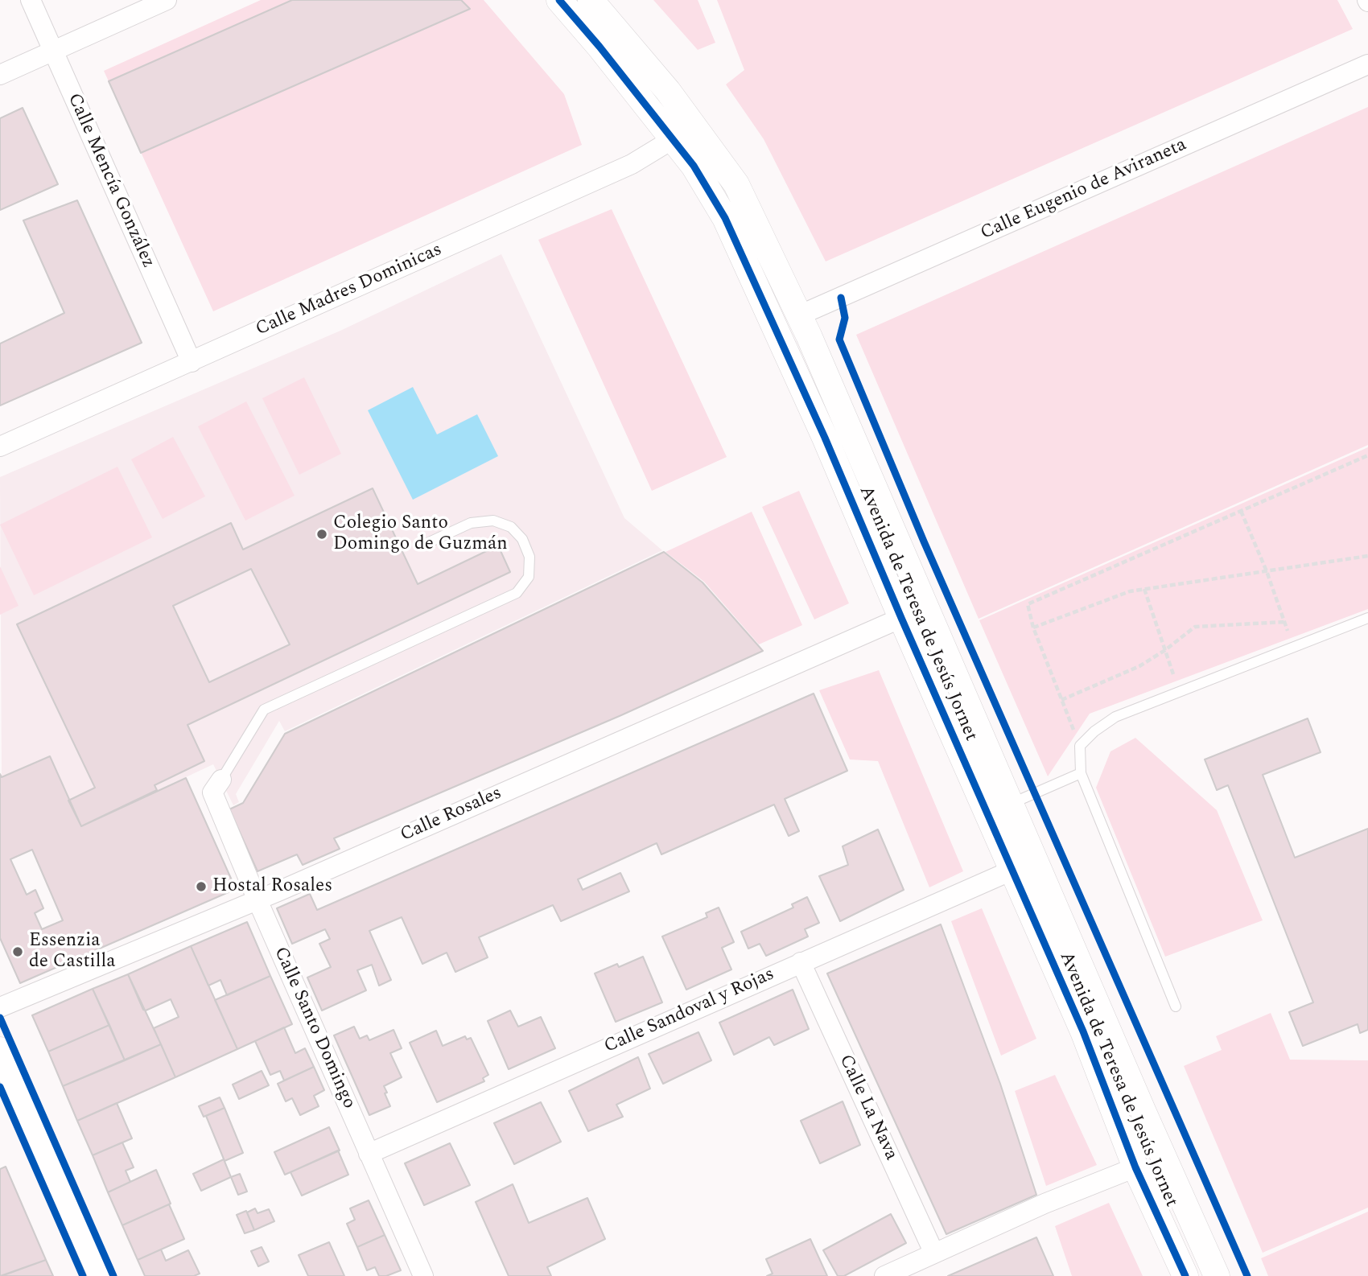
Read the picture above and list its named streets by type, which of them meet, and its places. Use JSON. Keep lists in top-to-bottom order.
{
  "streets": {
    "street": [
      "Calle Mencía González",
      "Calle Eugenio de Aviraneta",
      "Calle Madres Dominicas",
      "Avenida de Teresa de Jesús Jornet",
      "Calle Rosales",
      "Calle Sandoval y Rojas",
      "Calle Santo Domingo",
      "Calle La Nava"
    ]
  },
  "crossings": [
    ["Calle Mencía González", "Calle Madres Dominicas"],
    ["Calle Eugenio de Aviraneta", "Avenida de Teresa de Jesús Jornet"],
    ["Calle Madres Dominicas", "Avenida de Teresa de Jesús Jornet"],
    ["Avenida de Teresa de Jesús Jornet", "Calle Rosales"],
    ["Avenida de Teresa de Jesús Jornet", "Calle Sandoval y Rojas"],
    ["Calle Rosales", "Calle Santo Domingo"],
    ["Calle Sandoval y Rojas", "Calle Santo Domingo"],
    ["Calle Sandoval y Rojas", "Calle La Nava"]
  ],
  "places": ["Colegio Santo Domingo de Guzmán", "Hostal Rosales", "Essenzia de Castilla"]
}
